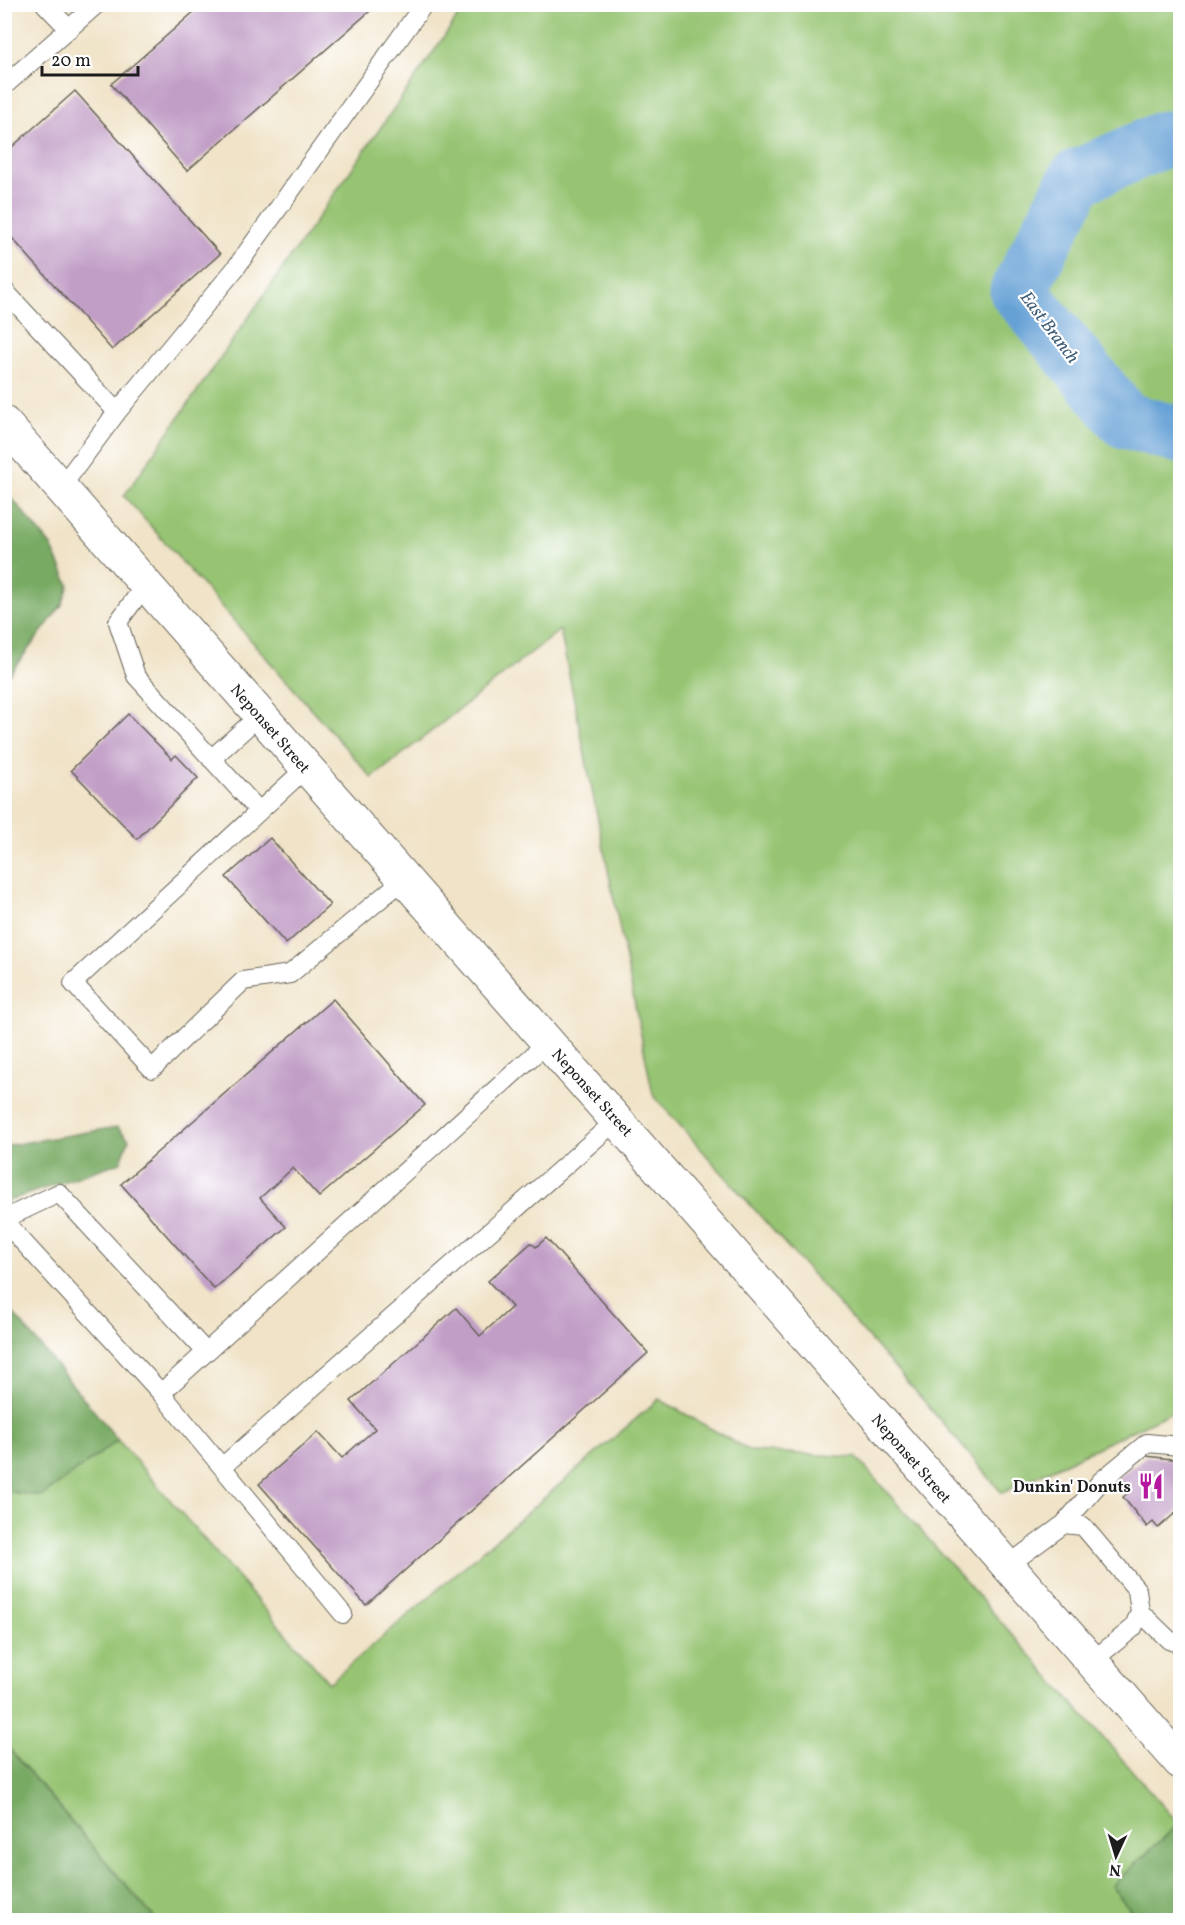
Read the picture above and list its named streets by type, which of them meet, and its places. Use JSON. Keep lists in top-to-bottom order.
{
  "streets": {
    "main road": ["Neponset Street"]
  },
  "water": ["East Branch"],
  "places": {
    "restaurant": ["Dunkin' Donuts"]
  },
  "scale_bar": "20 m",
  "north": "bottom"
}
